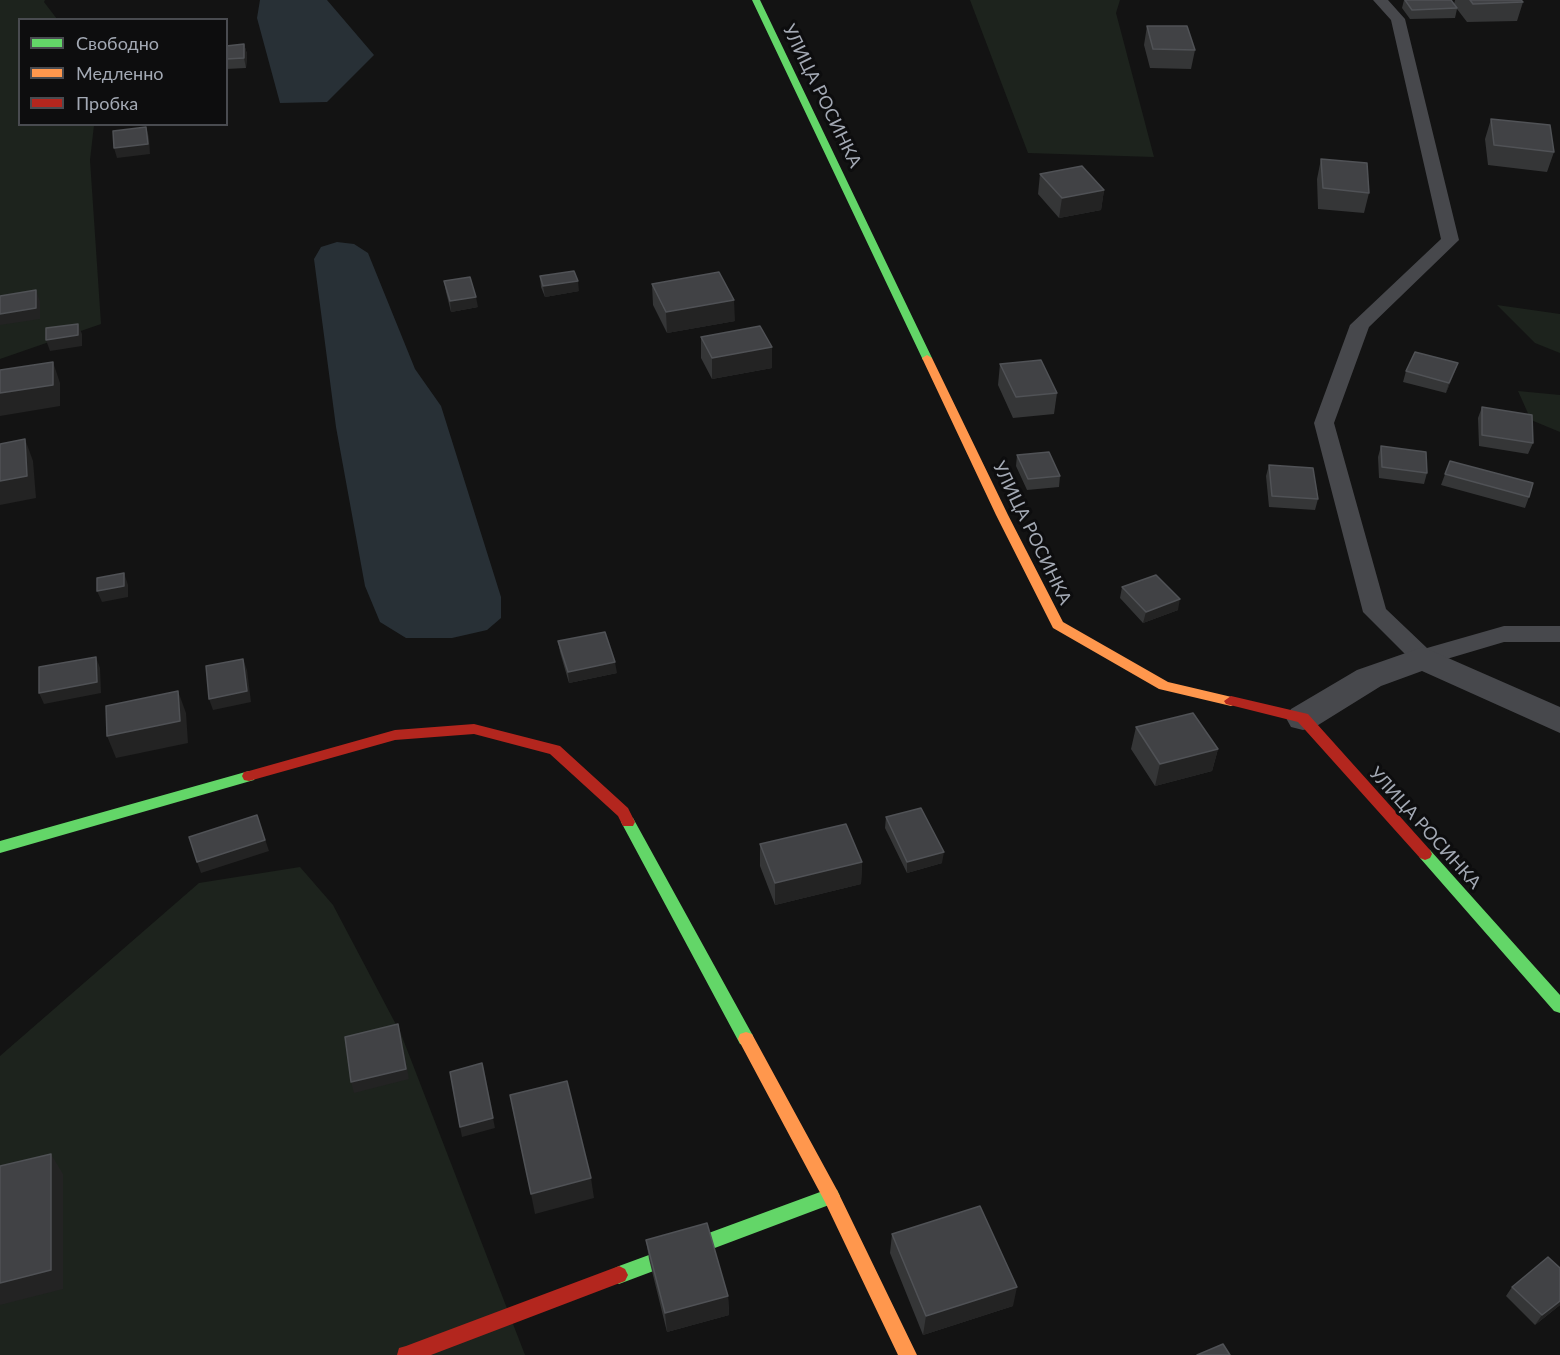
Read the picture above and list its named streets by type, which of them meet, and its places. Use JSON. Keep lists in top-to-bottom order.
{
  "streets": {
    "street": ["УЛИЦА РОСИНКА"]
  },
  "legend": ["Свободно", "Медленно", "Пробка"]
}
